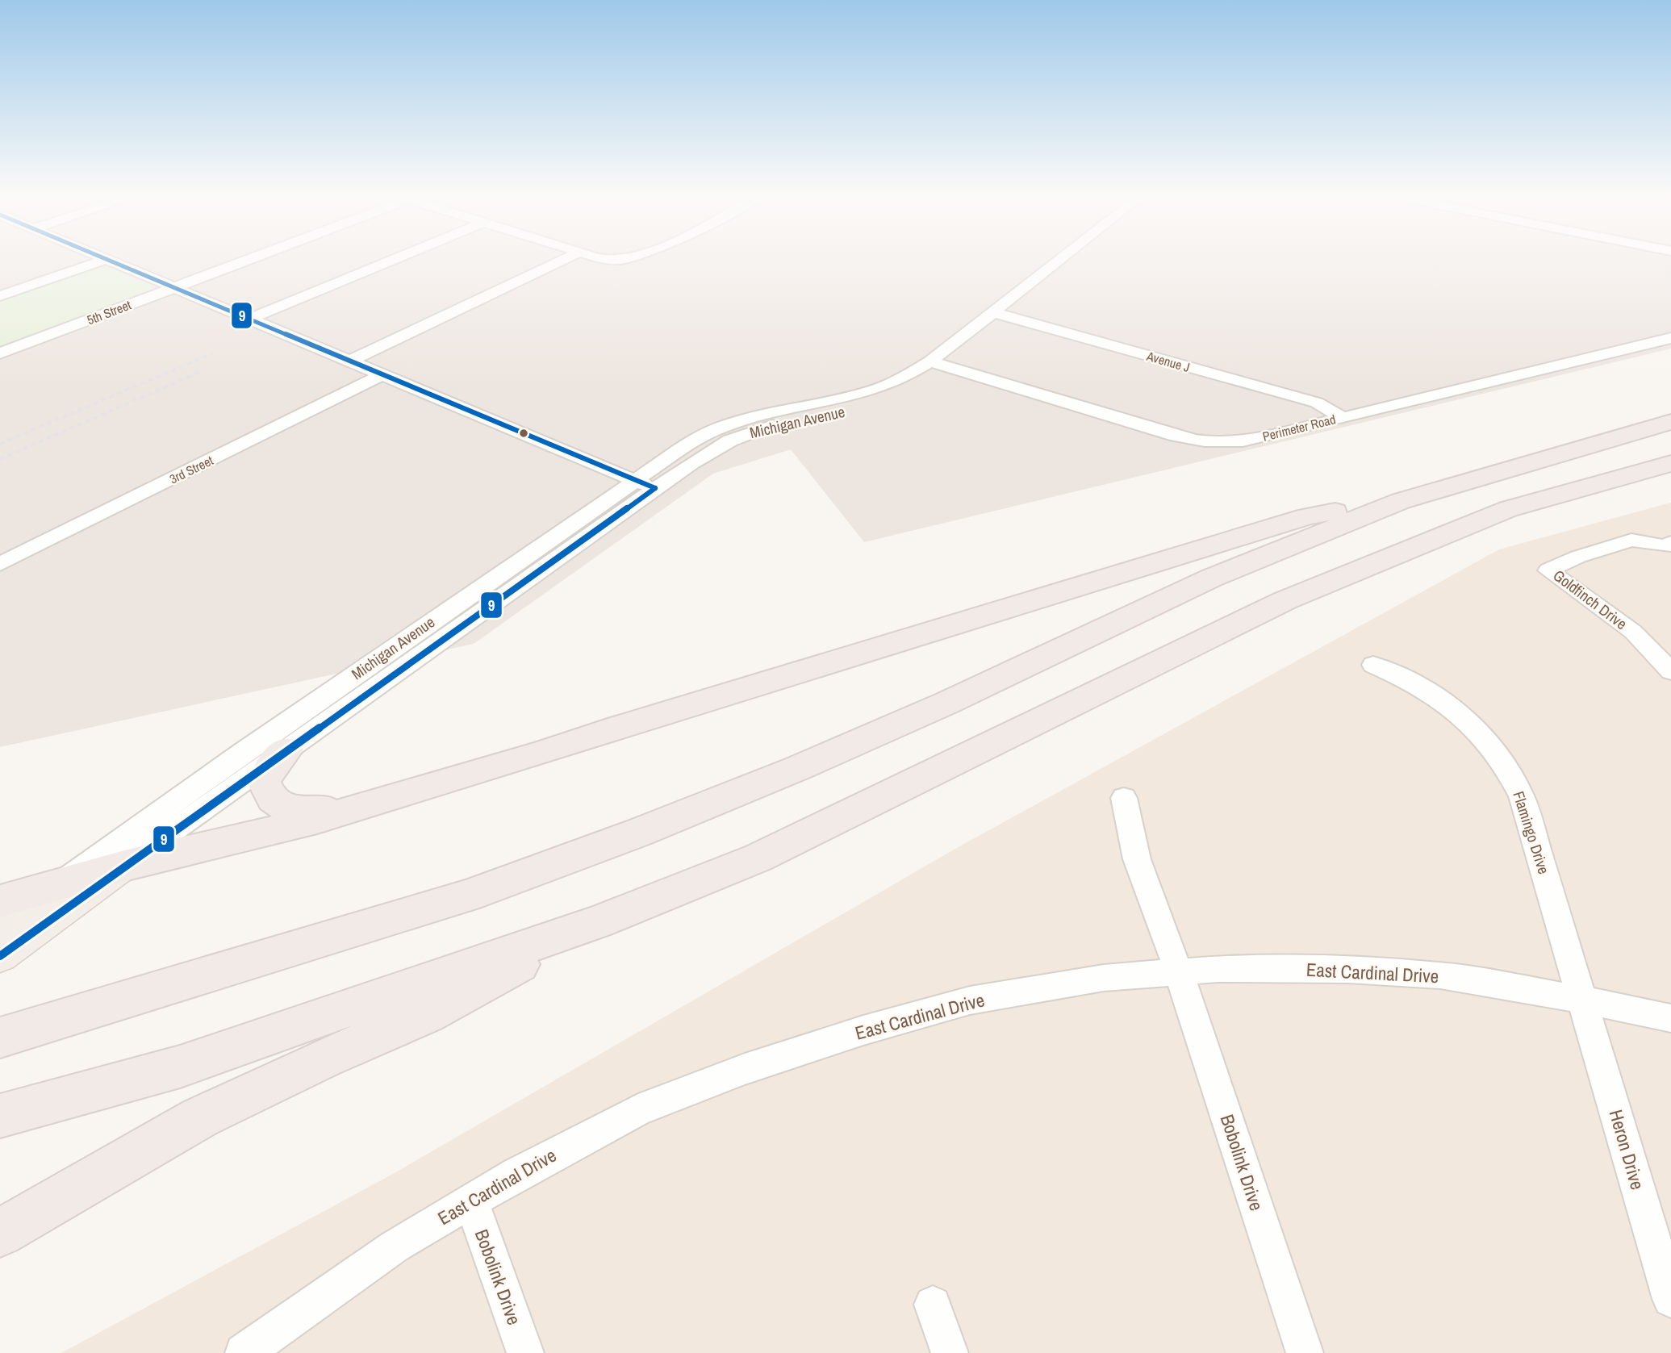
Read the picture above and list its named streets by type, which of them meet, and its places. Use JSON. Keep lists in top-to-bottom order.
{
  "streets": {
    "main road": ["Michigan Avenue"],
    "street": [
      "5th Street",
      "Avenue J",
      "Perimeter Road",
      "3rd Street",
      "Goldfinch Drive",
      "Flamingo Drive",
      "East Cardinal Drive",
      "Heron Drive",
      "Bobolink Drive"
    ]
  },
  "crossings": [
    ["Avenue J", "Michigan Avenue"],
    ["Avenue J", "Perimeter Road"],
    ["Michigan Avenue", "Perimeter Road"],
    ["Flamingo Drive", "East Cardinal Drive"],
    ["Flamingo Drive", "Heron Drive"],
    ["East Cardinal Drive", "Heron Drive"],
    ["East Cardinal Drive", "Bobolink Drive"]
  ],
  "lines": ["transit line 9"]
}
